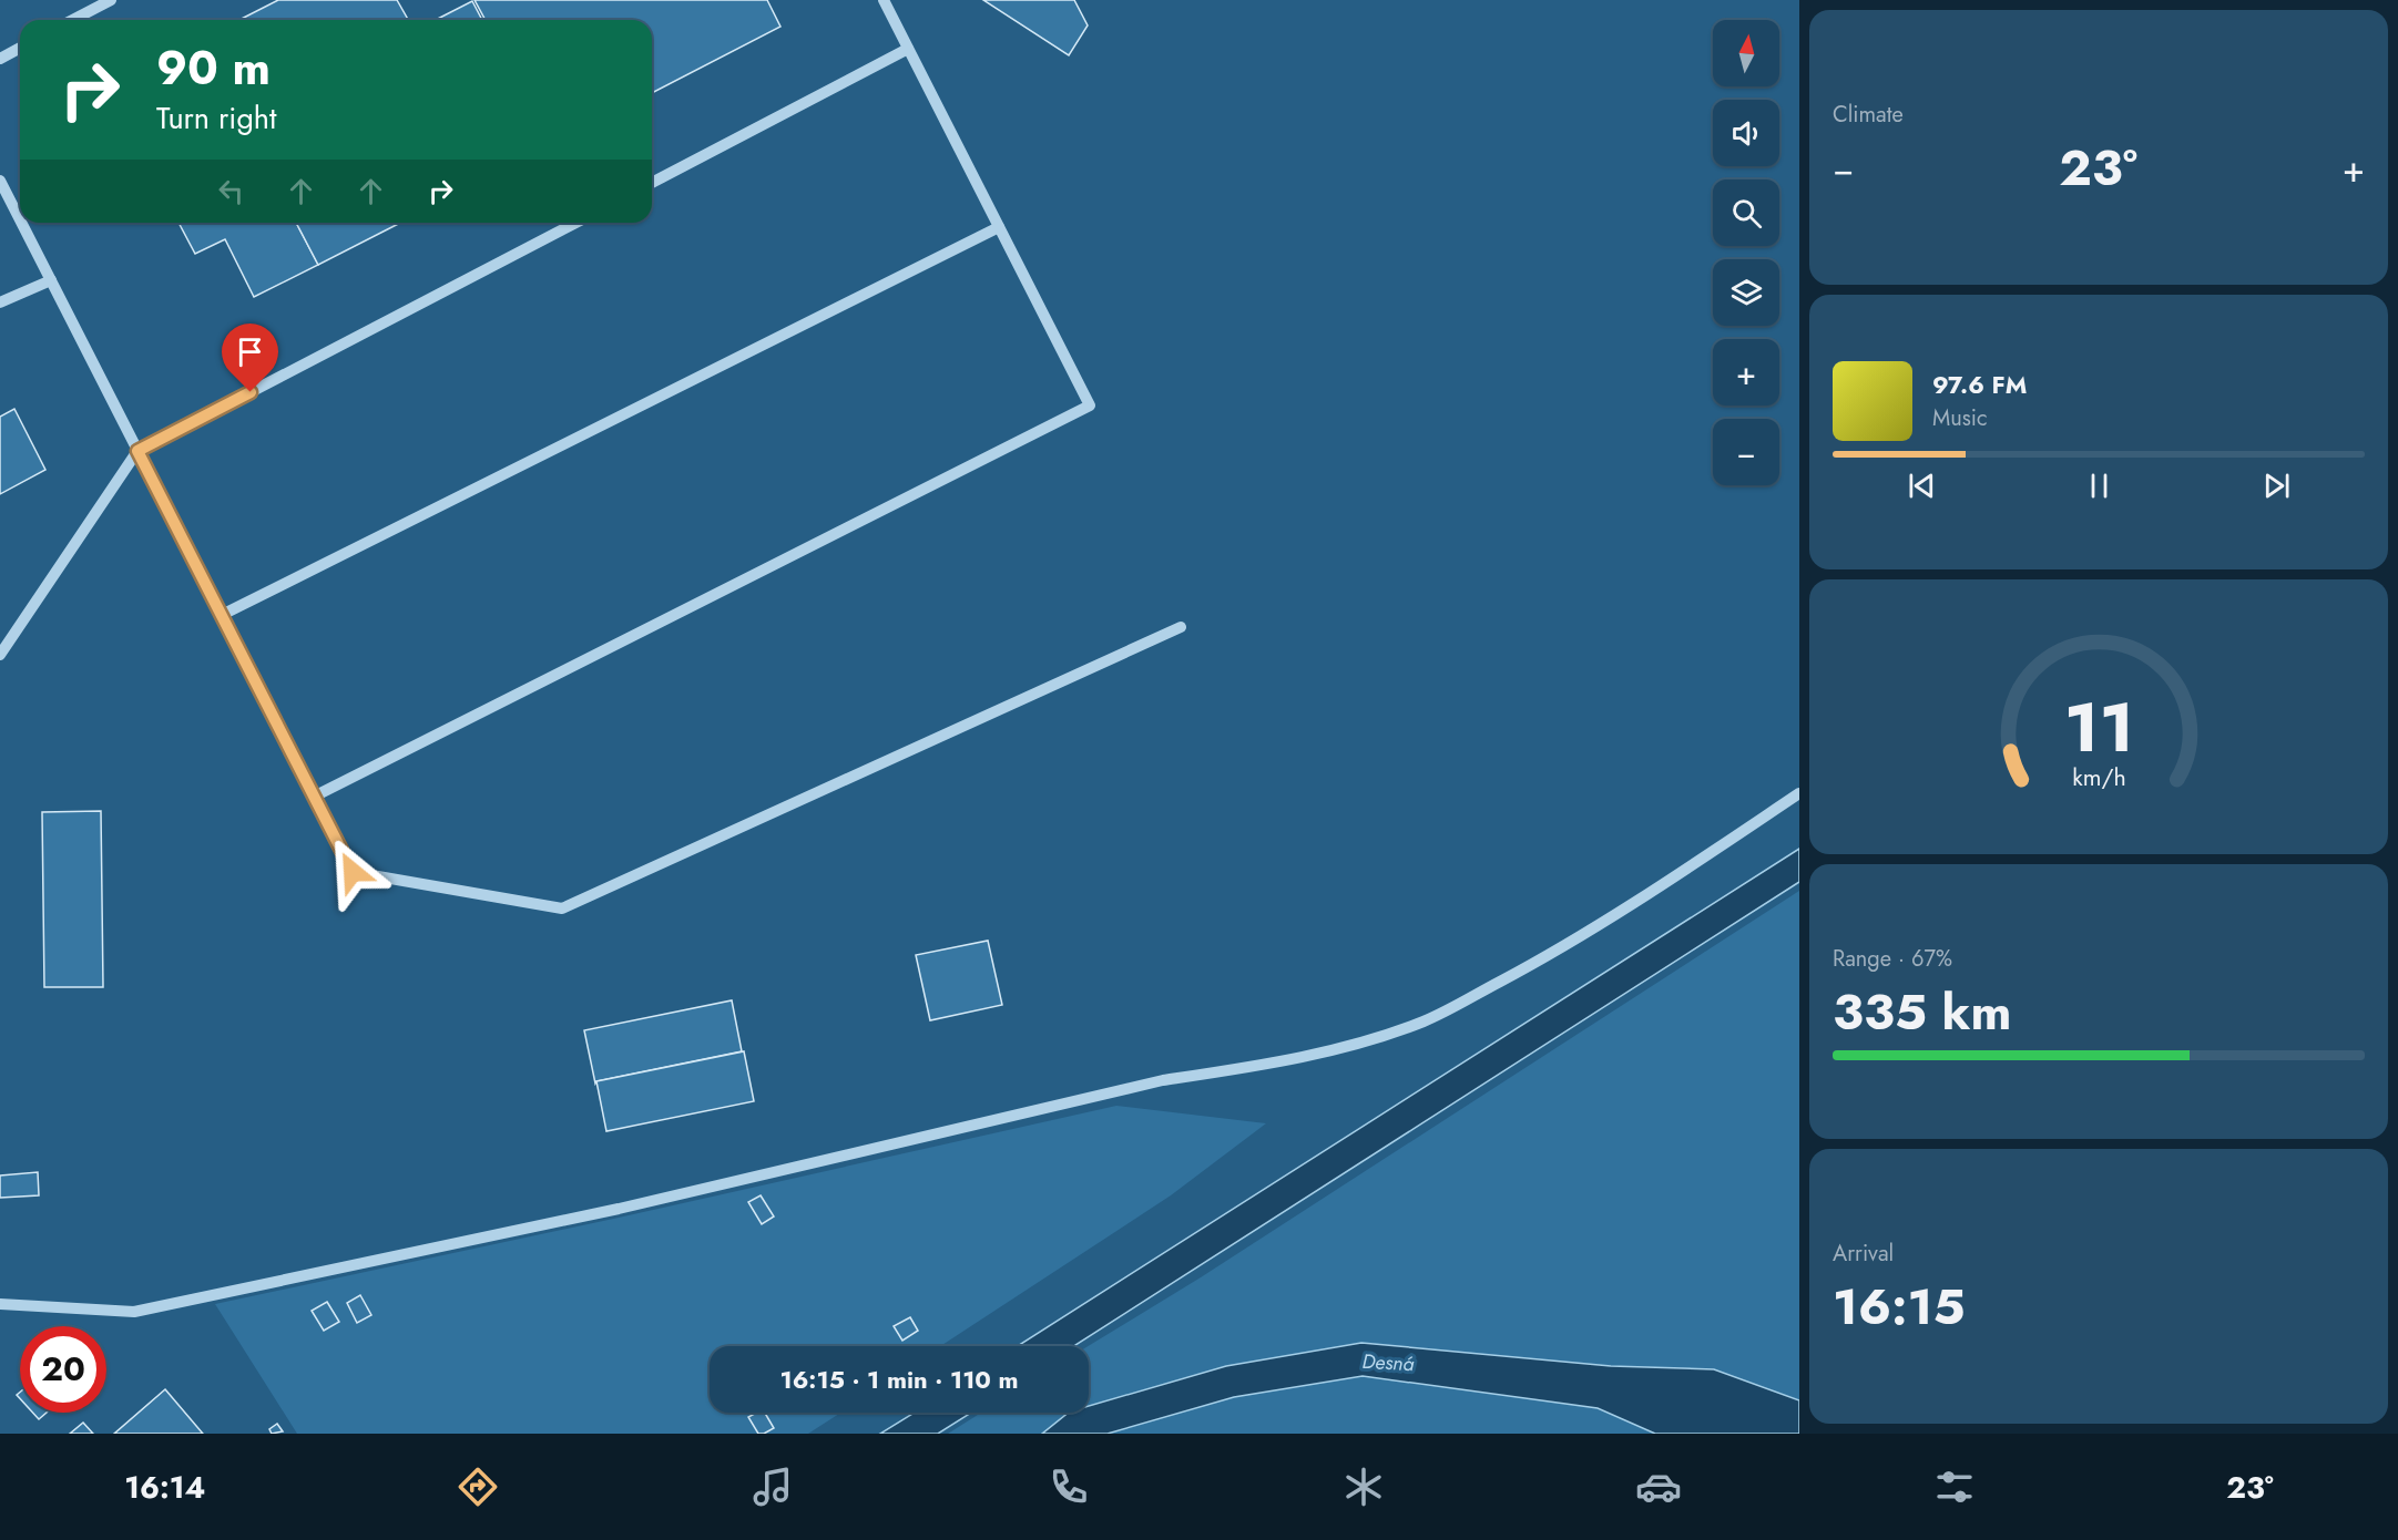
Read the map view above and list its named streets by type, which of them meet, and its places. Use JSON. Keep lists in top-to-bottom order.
{
  "water": ["Desná"],
  "north": "top",
  "page": {
    "tile": [
      "Climate",
      ["Range · 67%", "335 km"],
      ["Arrival", "16:15"]
    ],
    "map_buttons": ["+", "−"],
    "turn": ["90 m", "Turn right"],
    "heat": ["−", "23°", "+"],
    "song": ["97.6 FM", "Music"],
    "limit": "20",
    "trip": "16:15 · 1 min · 110 m",
    "tabs": ["16:14", "23°"],
    "gauge": ["11", "km/h"]
  }
}
